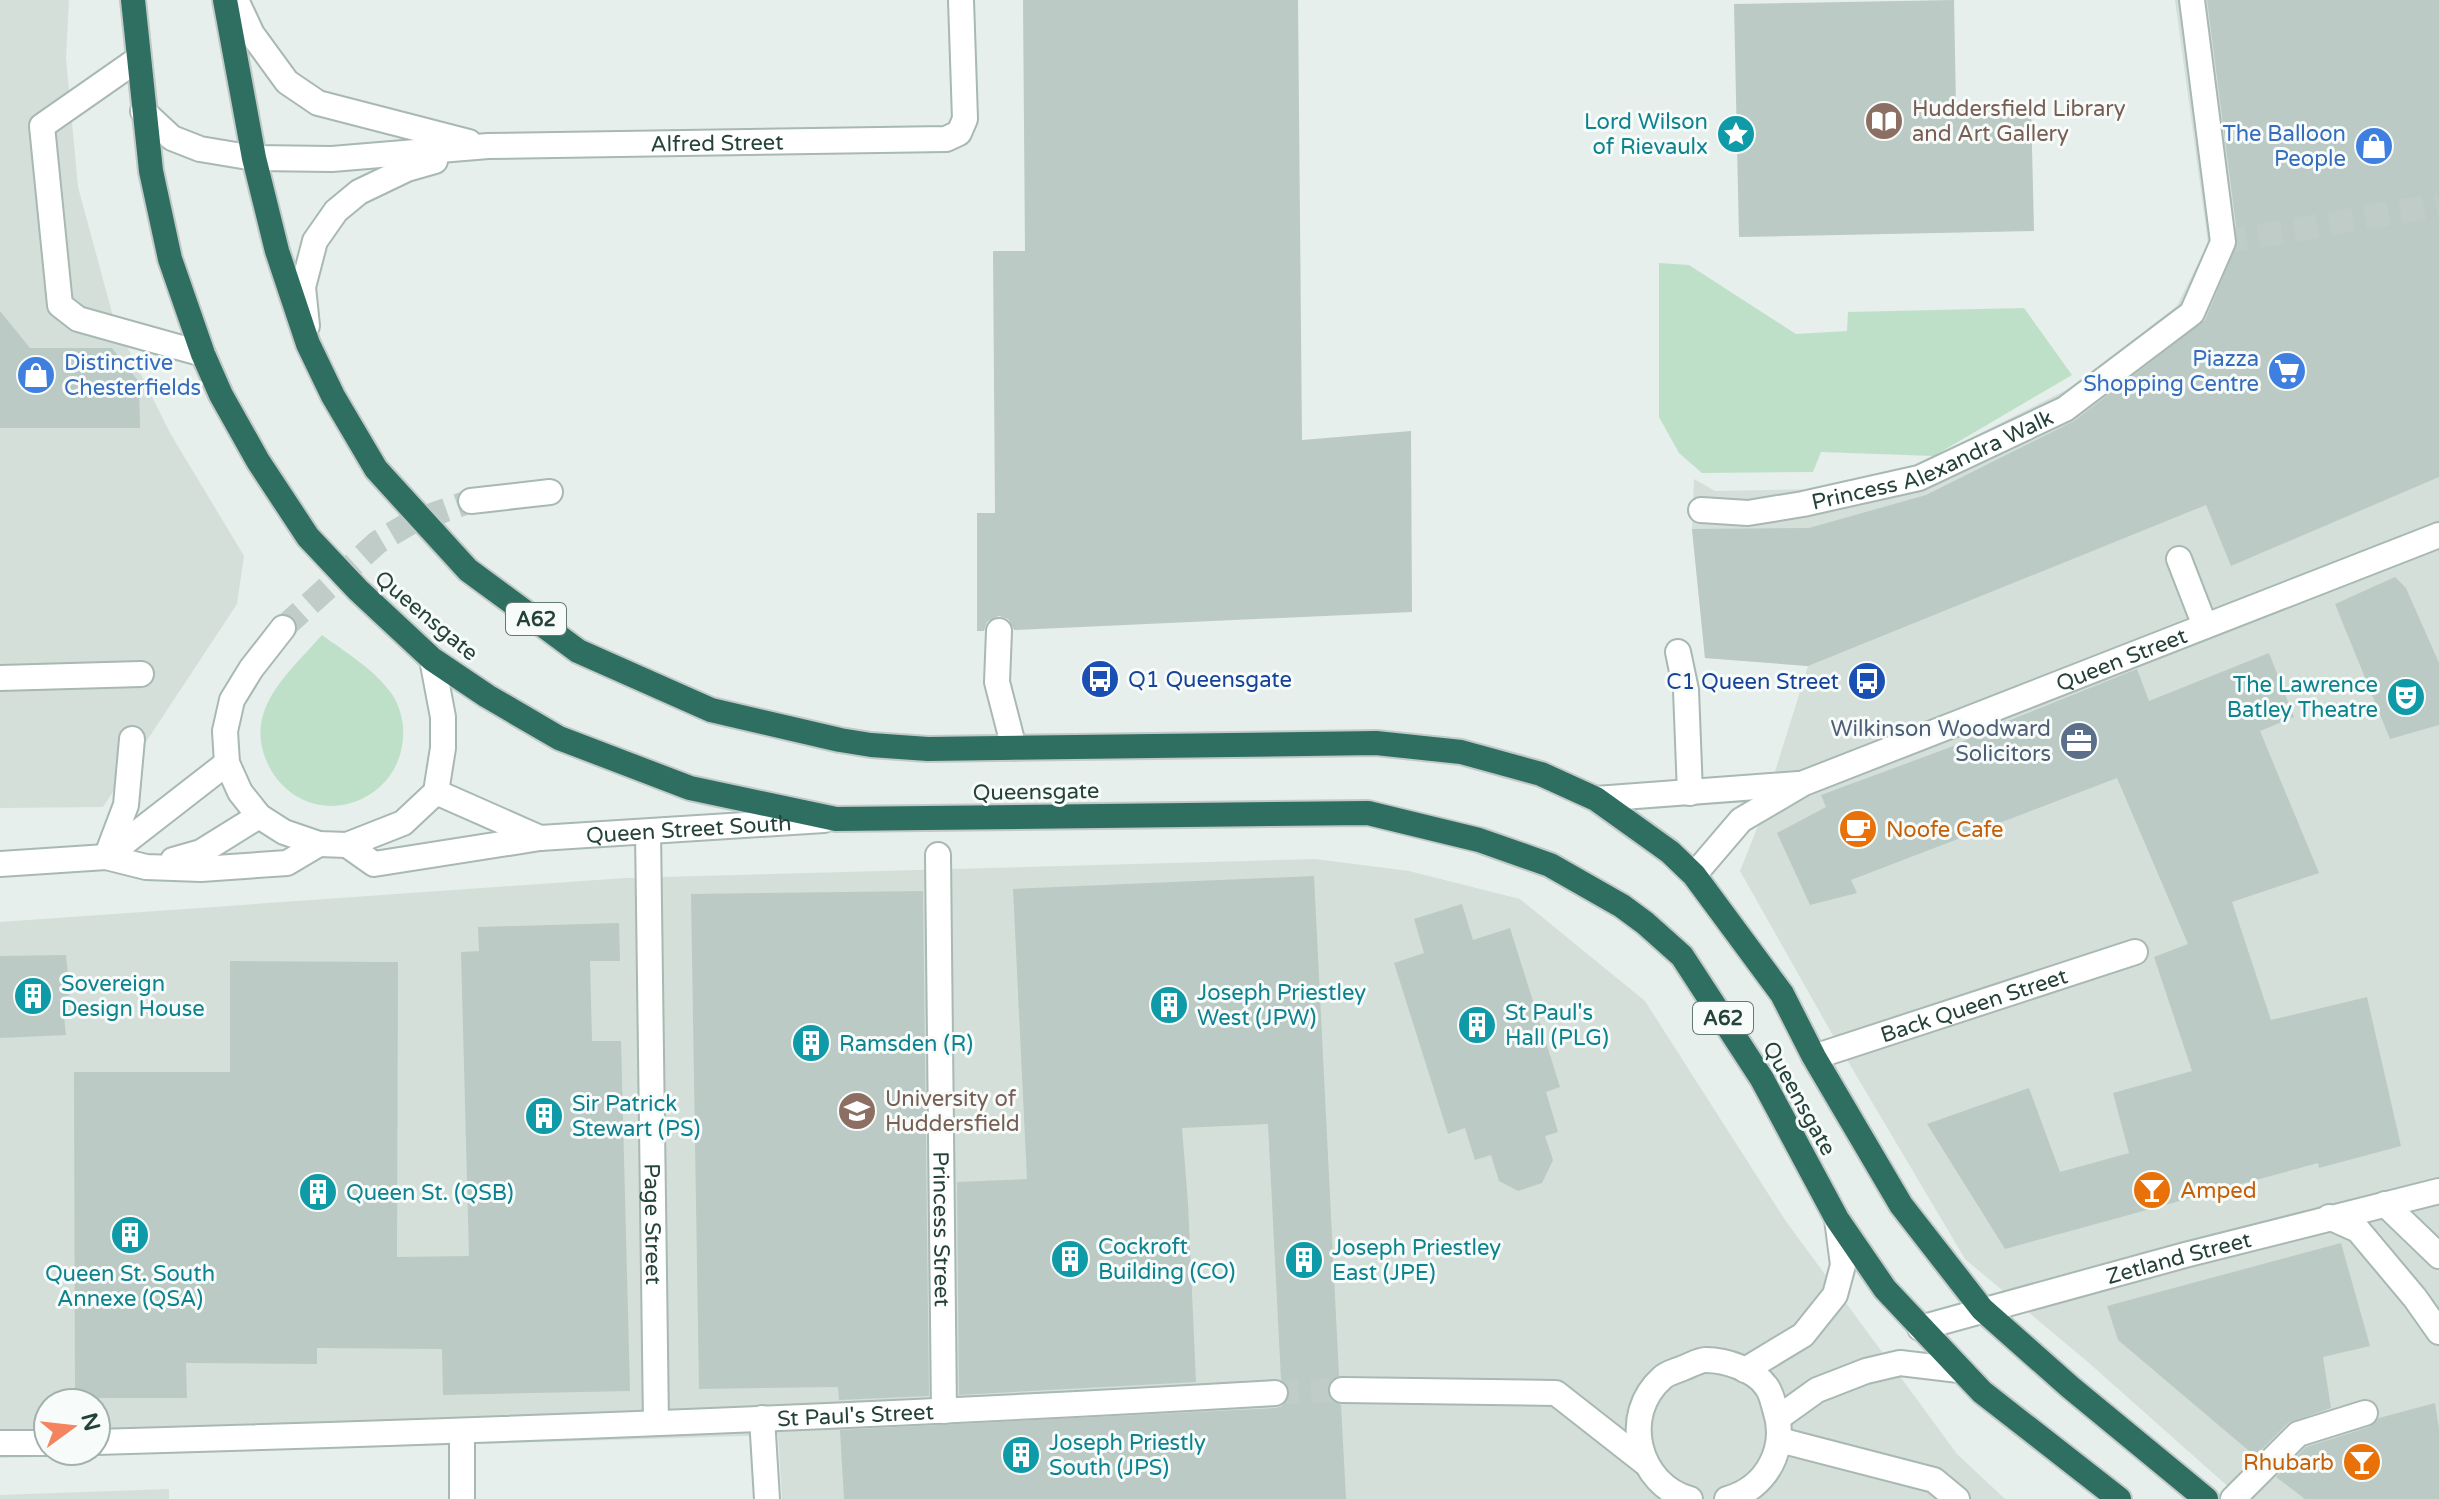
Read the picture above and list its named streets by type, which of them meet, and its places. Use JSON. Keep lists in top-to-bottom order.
{
  "streets": {
    "highway": ["Queensgate", "A62"],
    "street": [
      "Alfred Street",
      "Princess Alexandra Walk",
      "Queen Street",
      "Queen Street South",
      "Back Queen Street",
      "Page Street",
      "Princess Street",
      "Zetland Street",
      "St Paul's Street"
    ]
  },
  "crossings": [
    ["Alfred Street", "Queensgate"],
    ["Queensgate", "Queen Street"],
    ["Queensgate", "Queen Street South"],
    ["Queensgate", "Back Queen Street"],
    ["Queensgate", "Zetland Street"],
    ["Queen Street South", "Page Street"],
    ["Page Street", "St Paul's Street"],
    ["Princess Street", "St Paul's Street"]
  ],
  "places": {
    "library": ["Huddersfield Library and Art Gallery"],
    "place": ["Lord Wilson of Rievaulx"],
    "shop": ["The Balloon People", "Distinctive Chesterfields"],
    "supermarket": ["Piazza Shopping Centre"],
    "bus stop": ["Q1 Queensgate", "C1 Queen Street"],
    "theatre": ["The Lawrence Batley Theatre"],
    "office": ["Wilkinson Woodward Solicitors"],
    "cafe": ["Noofe Cafe"],
    "building": [
      "Sovereign Design House",
      "Joseph Priestley West (JPW)",
      "St Paul's Hall (PLG)",
      "Ramsden (R)",
      "Sir Patrick Stewart (PS)",
      "Queen St. (QSB)",
      "Queen St. South Annexe (QSA)",
      "Cockroft Building (CO)",
      "Joseph Priestley East (JPE)",
      "Joseph Priestly South (JPS)"
    ],
    "school or university": ["University of Huddersfield"],
    "bar": ["Amped", "Rhubarb"]
  },
  "north": "right"
}
